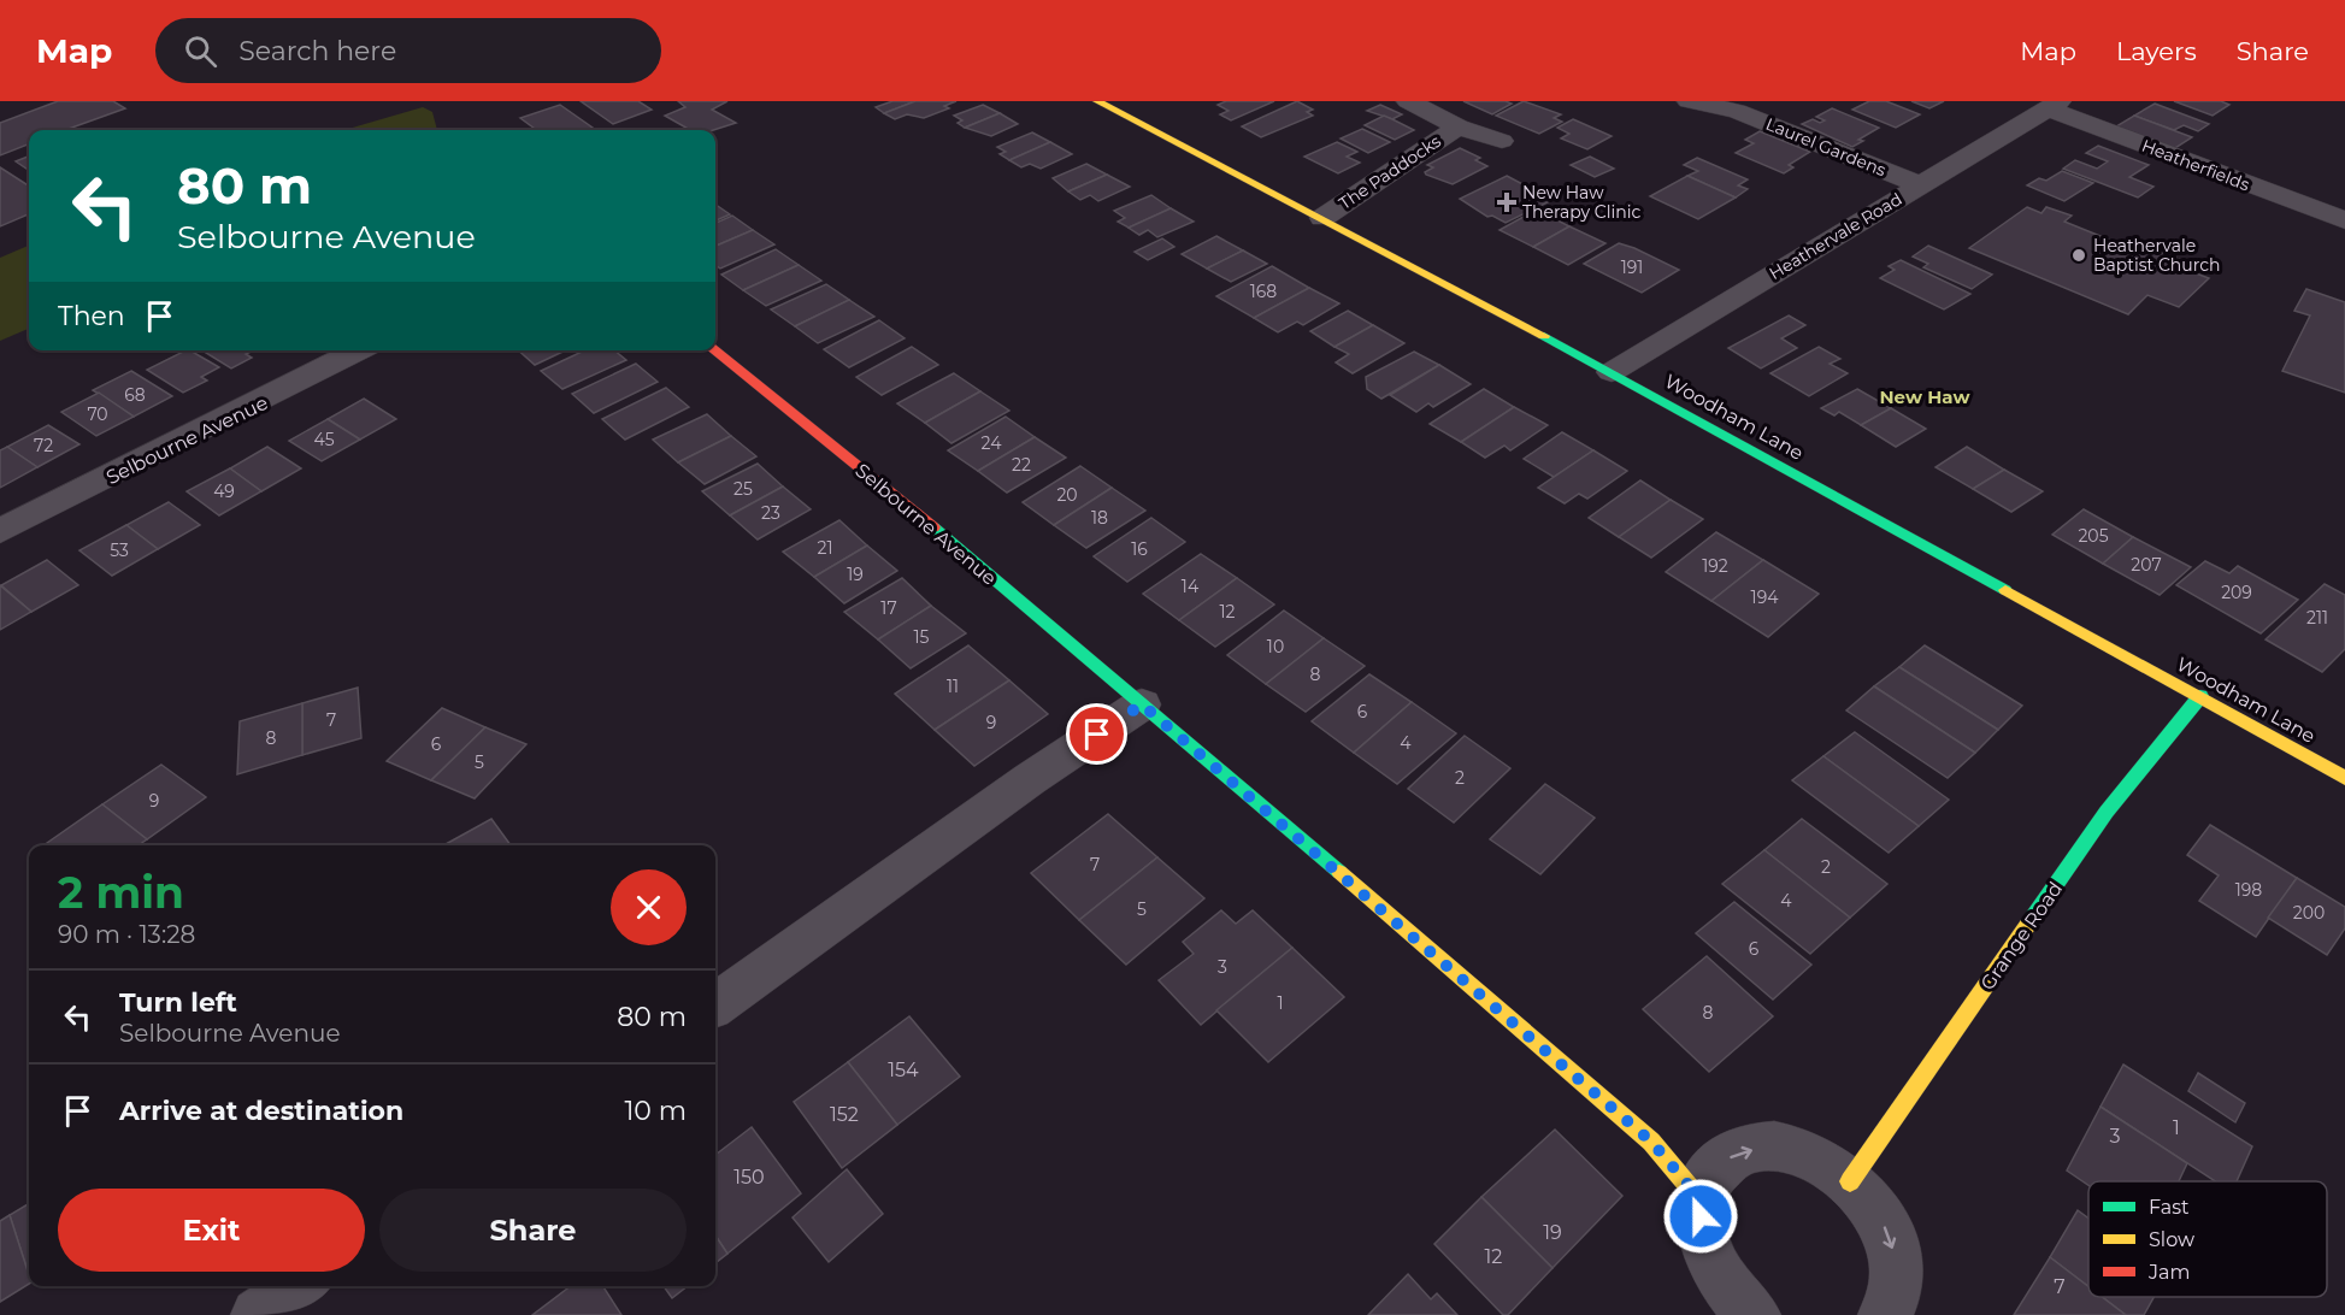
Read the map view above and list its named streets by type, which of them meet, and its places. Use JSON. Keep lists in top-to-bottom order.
{
  "streets": {
    "street": [
      "Laurel Gardens",
      "Heatherfields",
      "The Paddocks",
      "Heathervale Road",
      "Woodham Lane",
      "Selbourne Avenue",
      "Grange Road"
    ]
  },
  "crossings": [
    ["Laurel Gardens", "Heathervale Road"],
    ["Heatherfields", "Heathervale Road"],
    ["The Paddocks", "Woodham Lane"],
    ["Heathervale Road", "Woodham Lane"],
    ["Woodham Lane", "Grange Road"]
  ],
  "districts": ["New Haw"],
  "places": {
    "health": ["New Haw Therapy Clinic"],
    "other": ["Heathervale Baptist Church"]
  },
  "house_numbers": [
    "191",
    "168",
    "68",
    "70",
    "45",
    "24",
    "72",
    "22",
    "25",
    "49",
    "20",
    "23",
    "18",
    "205",
    "21",
    "16",
    "53",
    "207",
    "192",
    "19",
    "14",
    "209",
    "194",
    "17",
    "12",
    "211",
    "15",
    "10",
    "8",
    "11",
    "6",
    "7",
    "9",
    "8",
    "4",
    "6",
    "5",
    "2",
    "9",
    "7",
    "2",
    "198",
    "4",
    "5",
    "200",
    "6",
    "3",
    "1",
    "8",
    "154",
    "152",
    "1",
    "3",
    "150",
    "19",
    "12",
    "7"
  ],
  "legend": ["Fast", "Slow", "Jam"],
  "page": {
    "header": "Map",
    "search": "Search here",
    "nav": ["Map", "Layers", "Share"],
    "turn": ["80 m", "Selbourne Avenue"],
    "then": "Then",
    "heading": ["2 min", "90 m · 13:28"],
    "list": [
      {
        "name": "Turn left",
        "note": "Selbourne Avenue",
        "value": "80 m"
      },
      {
        "name": "Arrive at destination",
        "value": "10 m"
      }
    ],
    "buttons": ["Exit", "Share"]
  }
}
